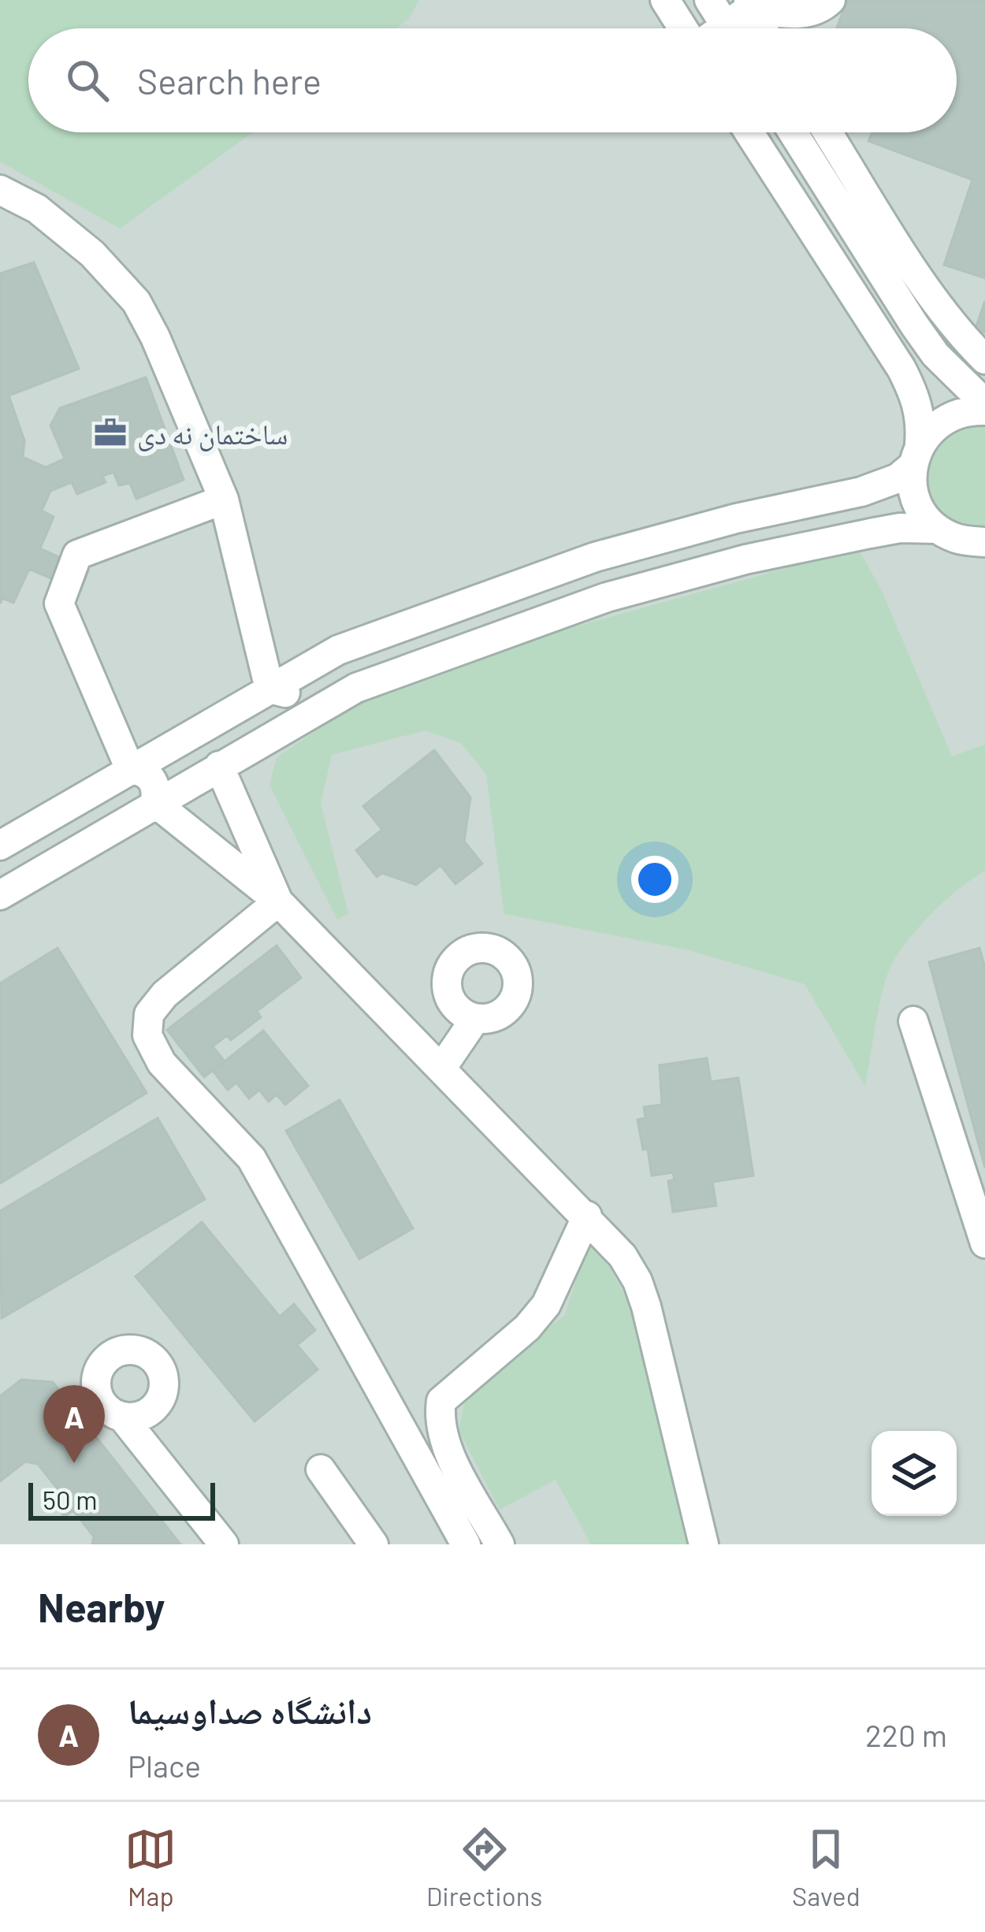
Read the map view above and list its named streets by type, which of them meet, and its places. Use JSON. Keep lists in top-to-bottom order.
{
  "places": {
    "office": ["ساختمان نه دی"]
  },
  "scale_bar": "50 m",
  "page": {
    "search": "Search here",
    "pins": "A",
    "scale": "50 m",
    "heading": "Nearby",
    "list": [
      {
        "mark": "A",
        "name": "دانشگاه صداوسیما",
        "note": "Place",
        "value": "220 m"
      }
    ],
    "nav": ["Map", "Directions", "Saved"]
  }
}
